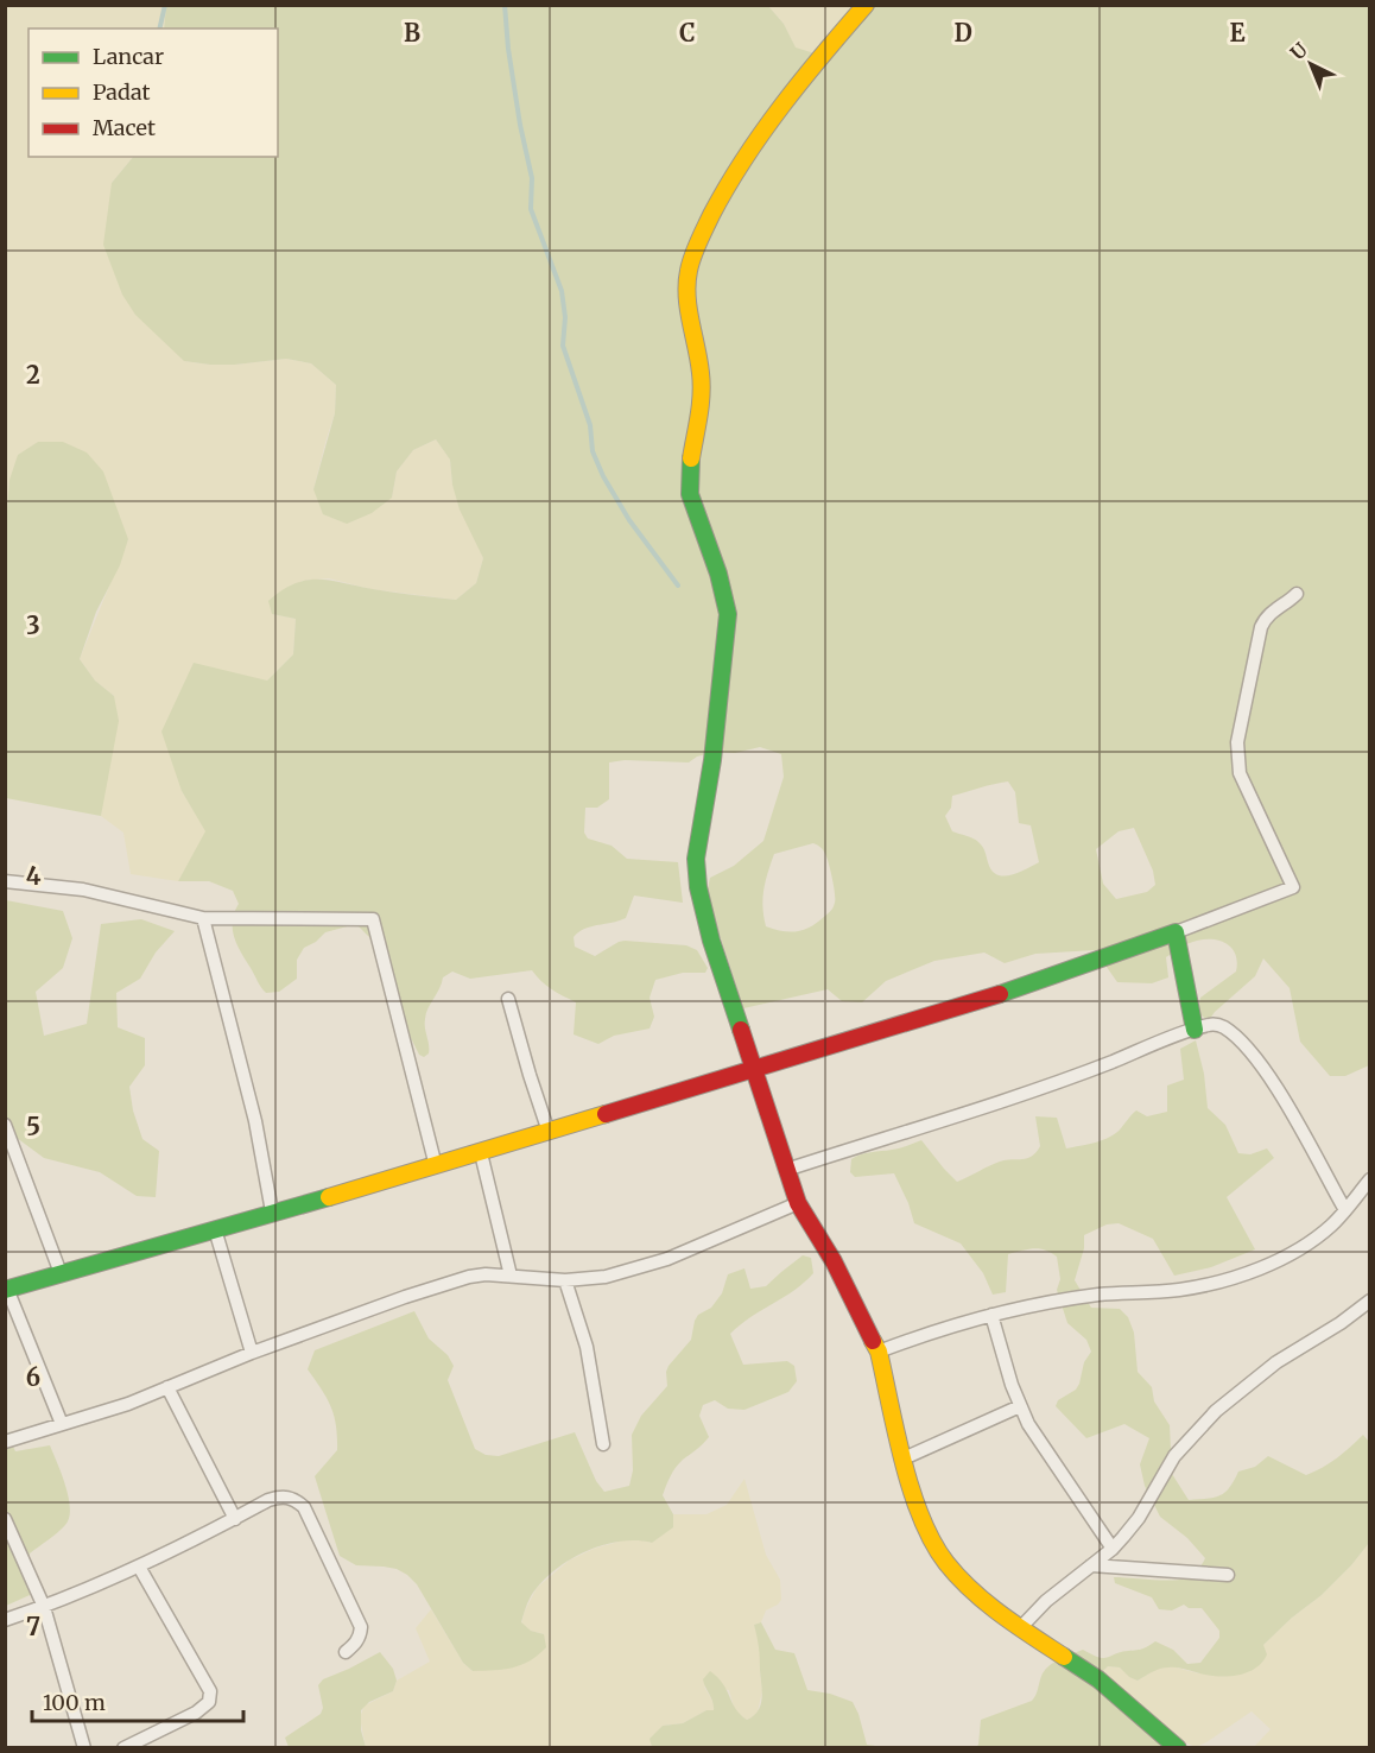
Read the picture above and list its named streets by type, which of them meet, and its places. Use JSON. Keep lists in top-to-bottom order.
{
  "legend": ["Lancar", "Padat", "Macet"],
  "scale_bar": "100 m",
  "north": "top left",
  "grid": {
    "columns": [
      "B",
      "C",
      "D",
      "E"
    ],
    "rows": [
      "2",
      "3",
      "4",
      "5",
      "6",
      "7"
    ]
  }
}
